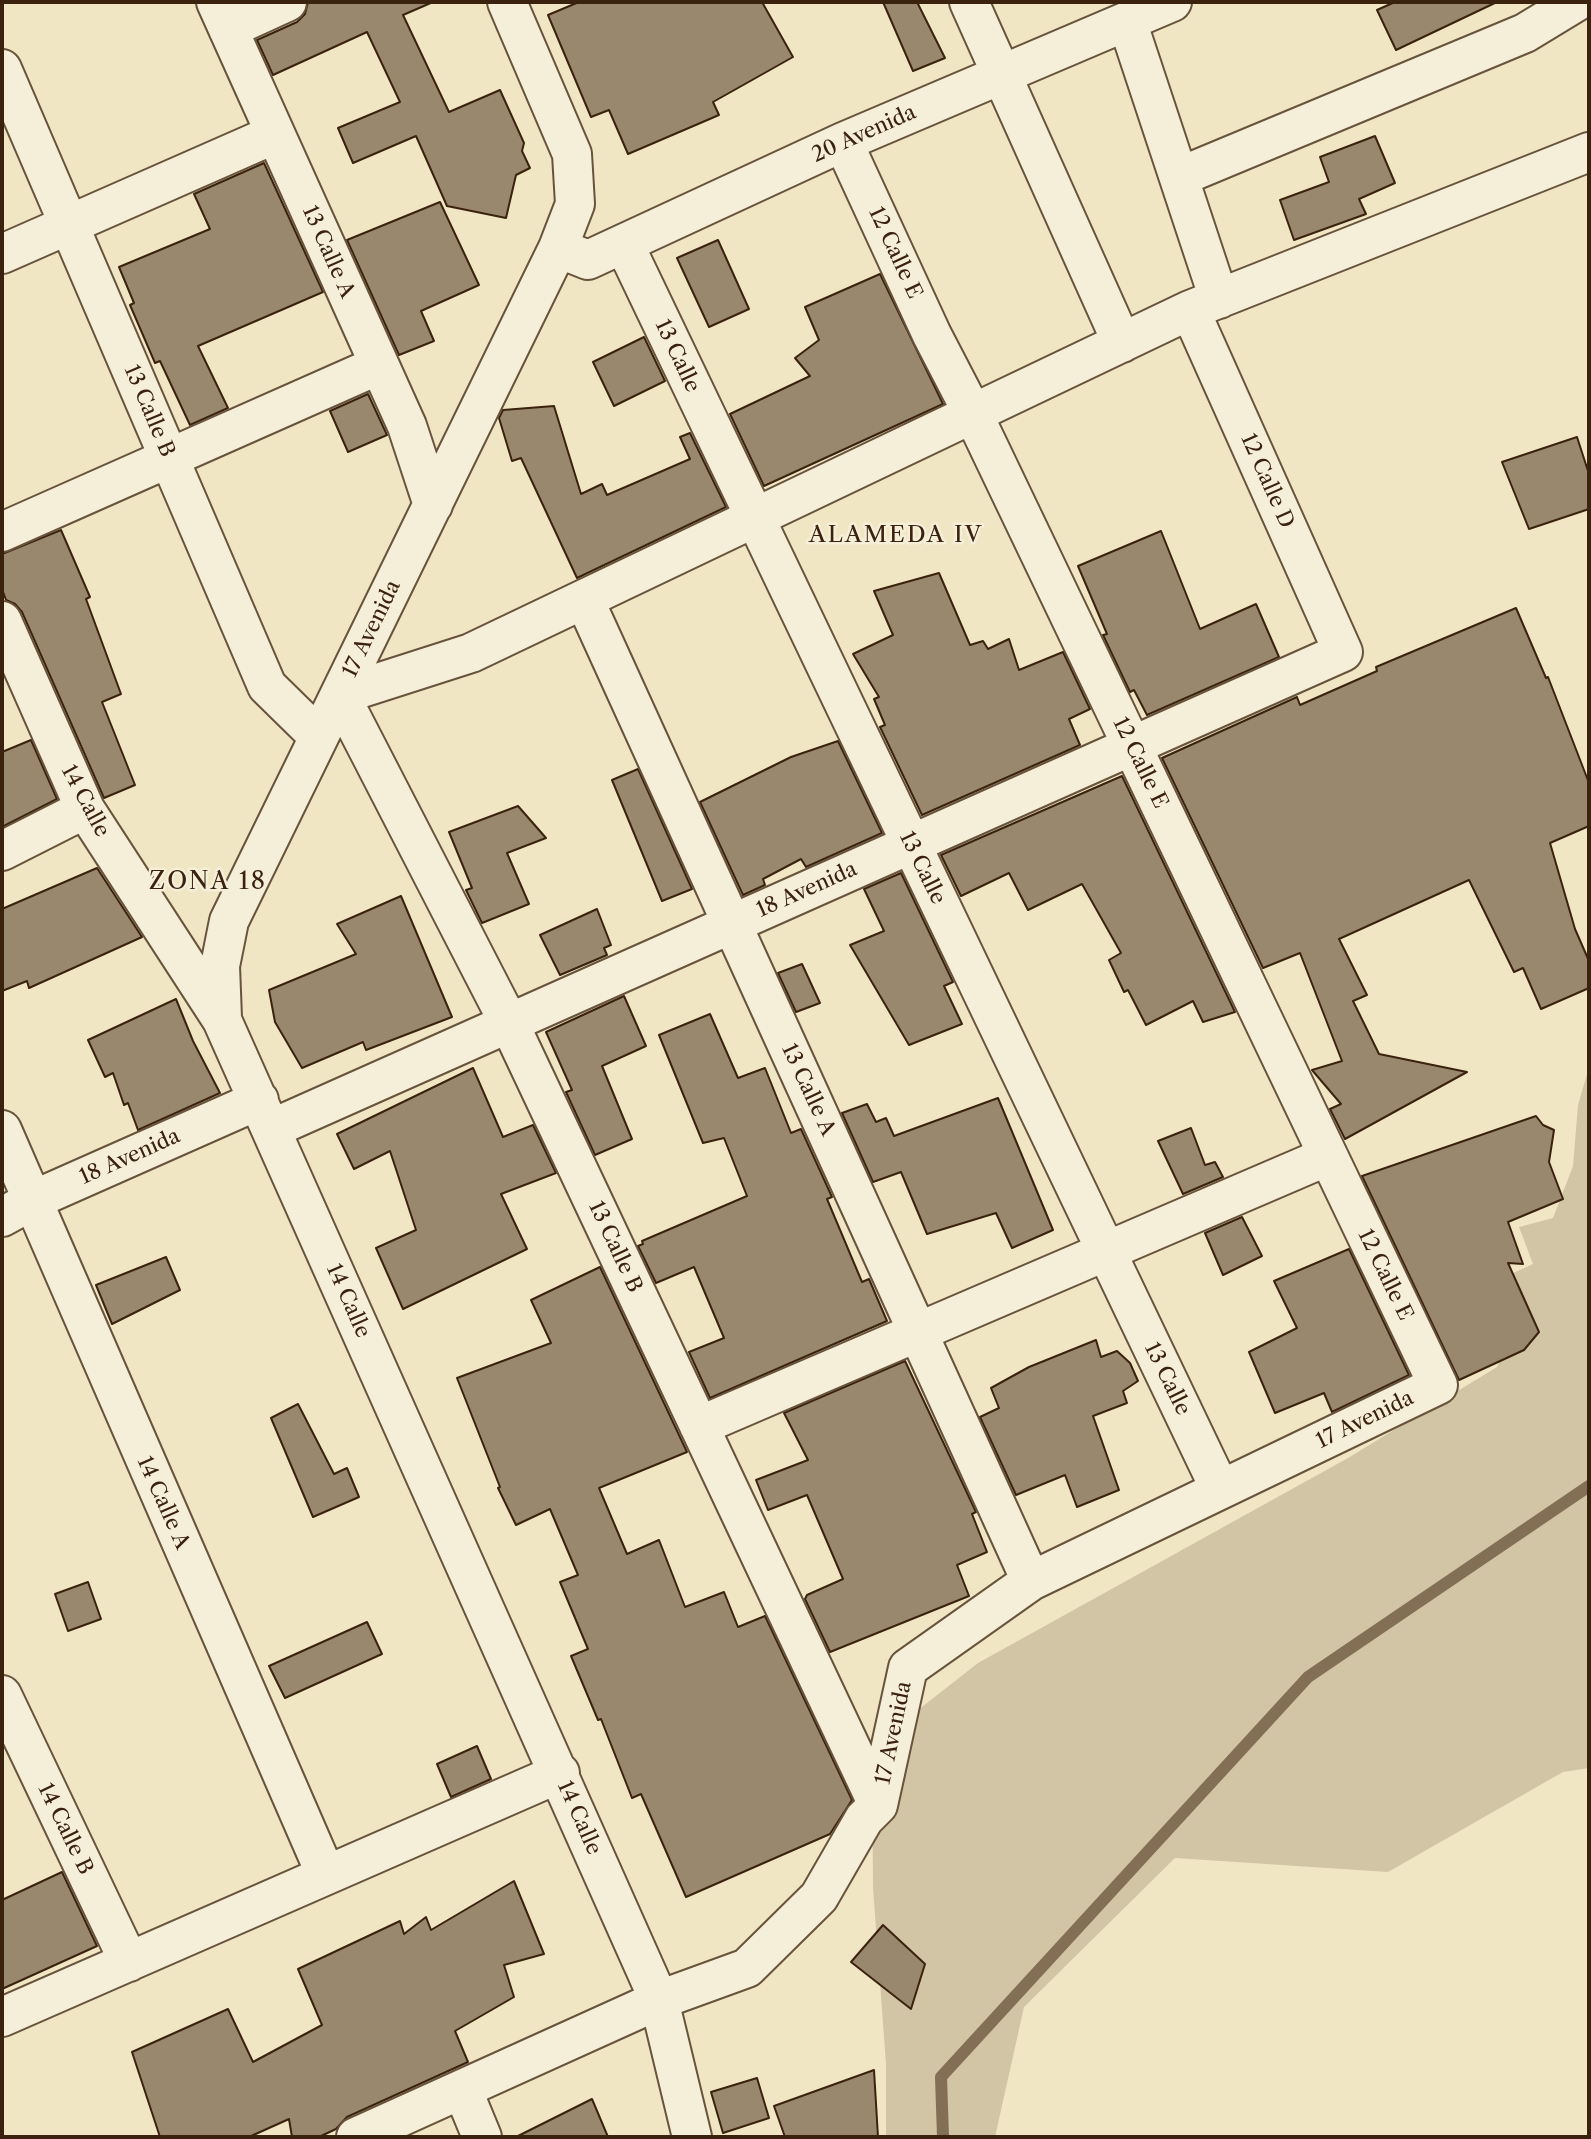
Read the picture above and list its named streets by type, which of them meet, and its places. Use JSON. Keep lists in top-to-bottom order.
{
  "streets": {
    "street": [
      "20 Avenida",
      "13 Calle A",
      "12 Calle E",
      "13 Calle",
      "13 Calle B",
      "12 Calle D",
      "17 Avenida",
      "14 Calle",
      "18 Avenida",
      "14 Calle A",
      "14 Calle B"
    ]
  },
  "crossings": [
    ["20 Avenida", "12 Calle E"],
    ["20 Avenida", "13 Calle"],
    ["20 Avenida", "12 Calle D"],
    ["20 Avenida", "17 Avenida"],
    ["13 Calle A", "17 Avenida"],
    ["13 Calle A", "18 Avenida"],
    ["12 Calle E", "17 Avenida"],
    ["12 Calle E", "18 Avenida"],
    ["13 Calle", "17 Avenida"],
    ["13 Calle", "18 Avenida"],
    ["13 Calle B", "17 Avenida"],
    ["13 Calle B", "18 Avenida"],
    ["12 Calle D", "18 Avenida"],
    ["17 Avenida", "14 Calle"],
    ["14 Calle", "18 Avenida"],
    ["18 Avenida", "14 Calle A"]
  ],
  "districts": ["ALAMEDA IV", "ZONA 18"]
}
